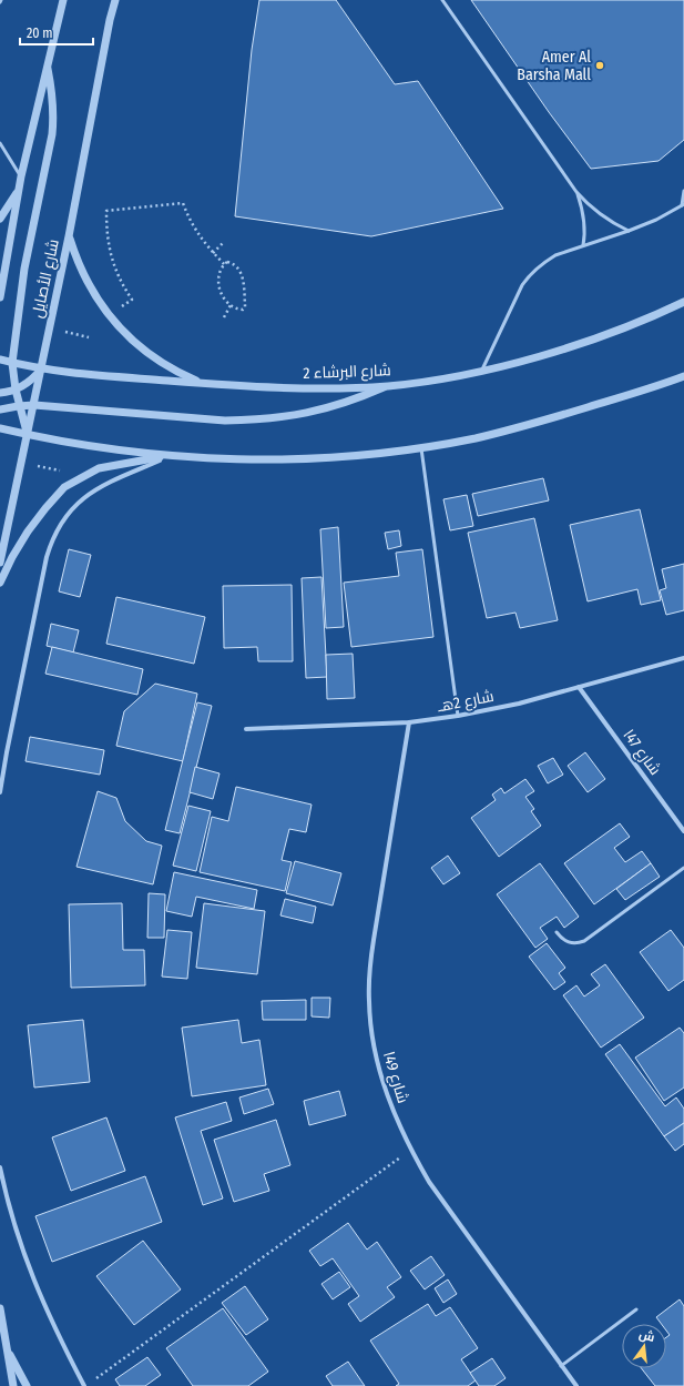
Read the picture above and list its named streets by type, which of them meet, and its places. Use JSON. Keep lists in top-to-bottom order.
{
  "streets": {
    "street": [
      "شارع الأصايل",
      "شارع البرشاء 2",
      "شارع 2هـ",
      "شارع 47ا",
      "شارع 49ا"
    ]
  },
  "crossings": [
    ["شارع الأصايل", "شارع البرشاء 2"],
    ["شارع 2هـ", "شارع 47ا"],
    ["شارع 2هـ", "شارع 49ا"]
  ],
  "places": ["Amer Al Barsha Mall"],
  "scale_bar": "20 m",
  "north": "top"
}
